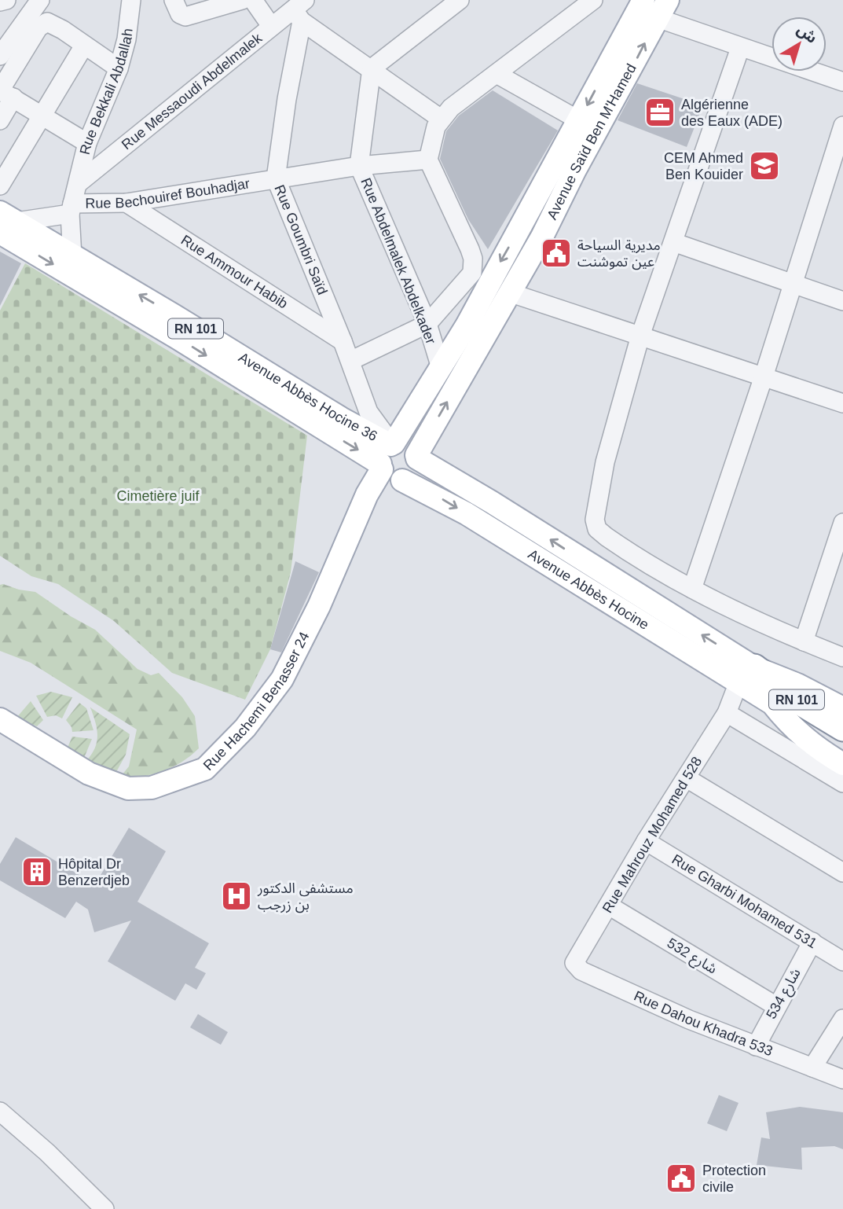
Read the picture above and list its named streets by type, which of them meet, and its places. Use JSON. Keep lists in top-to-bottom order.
{
  "streets": {
    "highway": ["RN 101"],
    "main road": [
      "Avenue Saïd Ben M'Hamed",
      "Avenue Abbès Hocine 36",
      "Avenue Abbès Hocine",
      "Rue Hachemi Benasser 24"
    ],
    "street": [
      "Rue Messaoudi Abdelmalek",
      "Rue Bekkali Abdallah",
      "Rue Bechouiref Bouhadjar",
      "Rue Goumbri Saïd",
      "Rue Abdelmalek Abdelkader",
      "Rue Ammour Habib",
      "Rue Mahrouz Mohamed 528",
      "Rue Gharbi Mohamed 531",
      "532 شارع",
      "534 شارع",
      "Rue Dahou Khadra 533"
    ]
  },
  "crossings": [
    ["Rue Messaoudi Abdelmalek", "Rue Bekkali Abdallah"],
    ["Rue Messaoudi Abdelmalek", "Rue Goumbri Saïd"],
    ["Rue Bekkali Abdallah", "Rue Bechouiref Bouhadjar"],
    ["Avenue Saïd Ben M'Hamed", "Rue Goumbri Saïd"],
    ["Avenue Saïd Ben M'Hamed", "Rue Abdelmalek Abdelkader"],
    ["Avenue Saïd Ben M'Hamed", "Avenue Abbès Hocine 36"],
    ["Avenue Saïd Ben M'Hamed", "Avenue Abbès Hocine"],
    ["Avenue Saïd Ben M'Hamed", "Rue Hachemi Benasser 24"],
    ["Rue Bechouiref Bouhadjar", "Rue Goumbri Saïd"],
    ["Rue Bechouiref Bouhadjar", "Rue Abdelmalek Abdelkader"],
    ["Rue Bechouiref Bouhadjar", "Rue Ammour Habib"],
    ["Rue Goumbri Saïd", "Rue Ammour Habib"],
    ["Rue Goumbri Saïd", "Avenue Abbès Hocine 36"],
    ["Rue Goumbri Saïd", "Avenue Abbès Hocine"],
    ["Rue Goumbri Saïd", "Rue Hachemi Benasser 24"],
    ["RN 101", "Avenue Abbès Hocine"],
    ["RN 101", "Rue Mahrouz Mohamed 528"],
    ["Avenue Abbès Hocine 36", "Avenue Abbès Hocine"],
    ["Avenue Abbès Hocine 36", "Rue Hachemi Benasser 24"],
    ["Avenue Abbès Hocine", "Rue Hachemi Benasser 24"],
    ["Avenue Abbès Hocine", "Rue Mahrouz Mohamed 528"],
    ["Rue Mahrouz Mohamed 528", "Rue Gharbi Mohamed 531"],
    ["Rue Mahrouz Mohamed 528", "532 شارع"],
    ["Rue Mahrouz Mohamed 528", "Rue Dahou Khadra 533"],
    ["Rue Gharbi Mohamed 531", "534 شارع"],
    ["532 شارع", "534 شارع"],
    ["534 شارع", "Rue Dahou Khadra 533"]
  ],
  "parks": ["Cimetière juif"],
  "places": {
    "office": ["Algérienne des Eaux (ADE)"],
    "school or university": ["CEM Ahmed Ben Kouider"],
    "public building": ["مديرية السياحة عين تموشنت", "Protection civile"],
    "building": ["Hôpital Dr Benzerdjeb"],
    "hospital": ["مستشفى الدكتور بن زرجب"]
  },
  "north": "top right"
}
